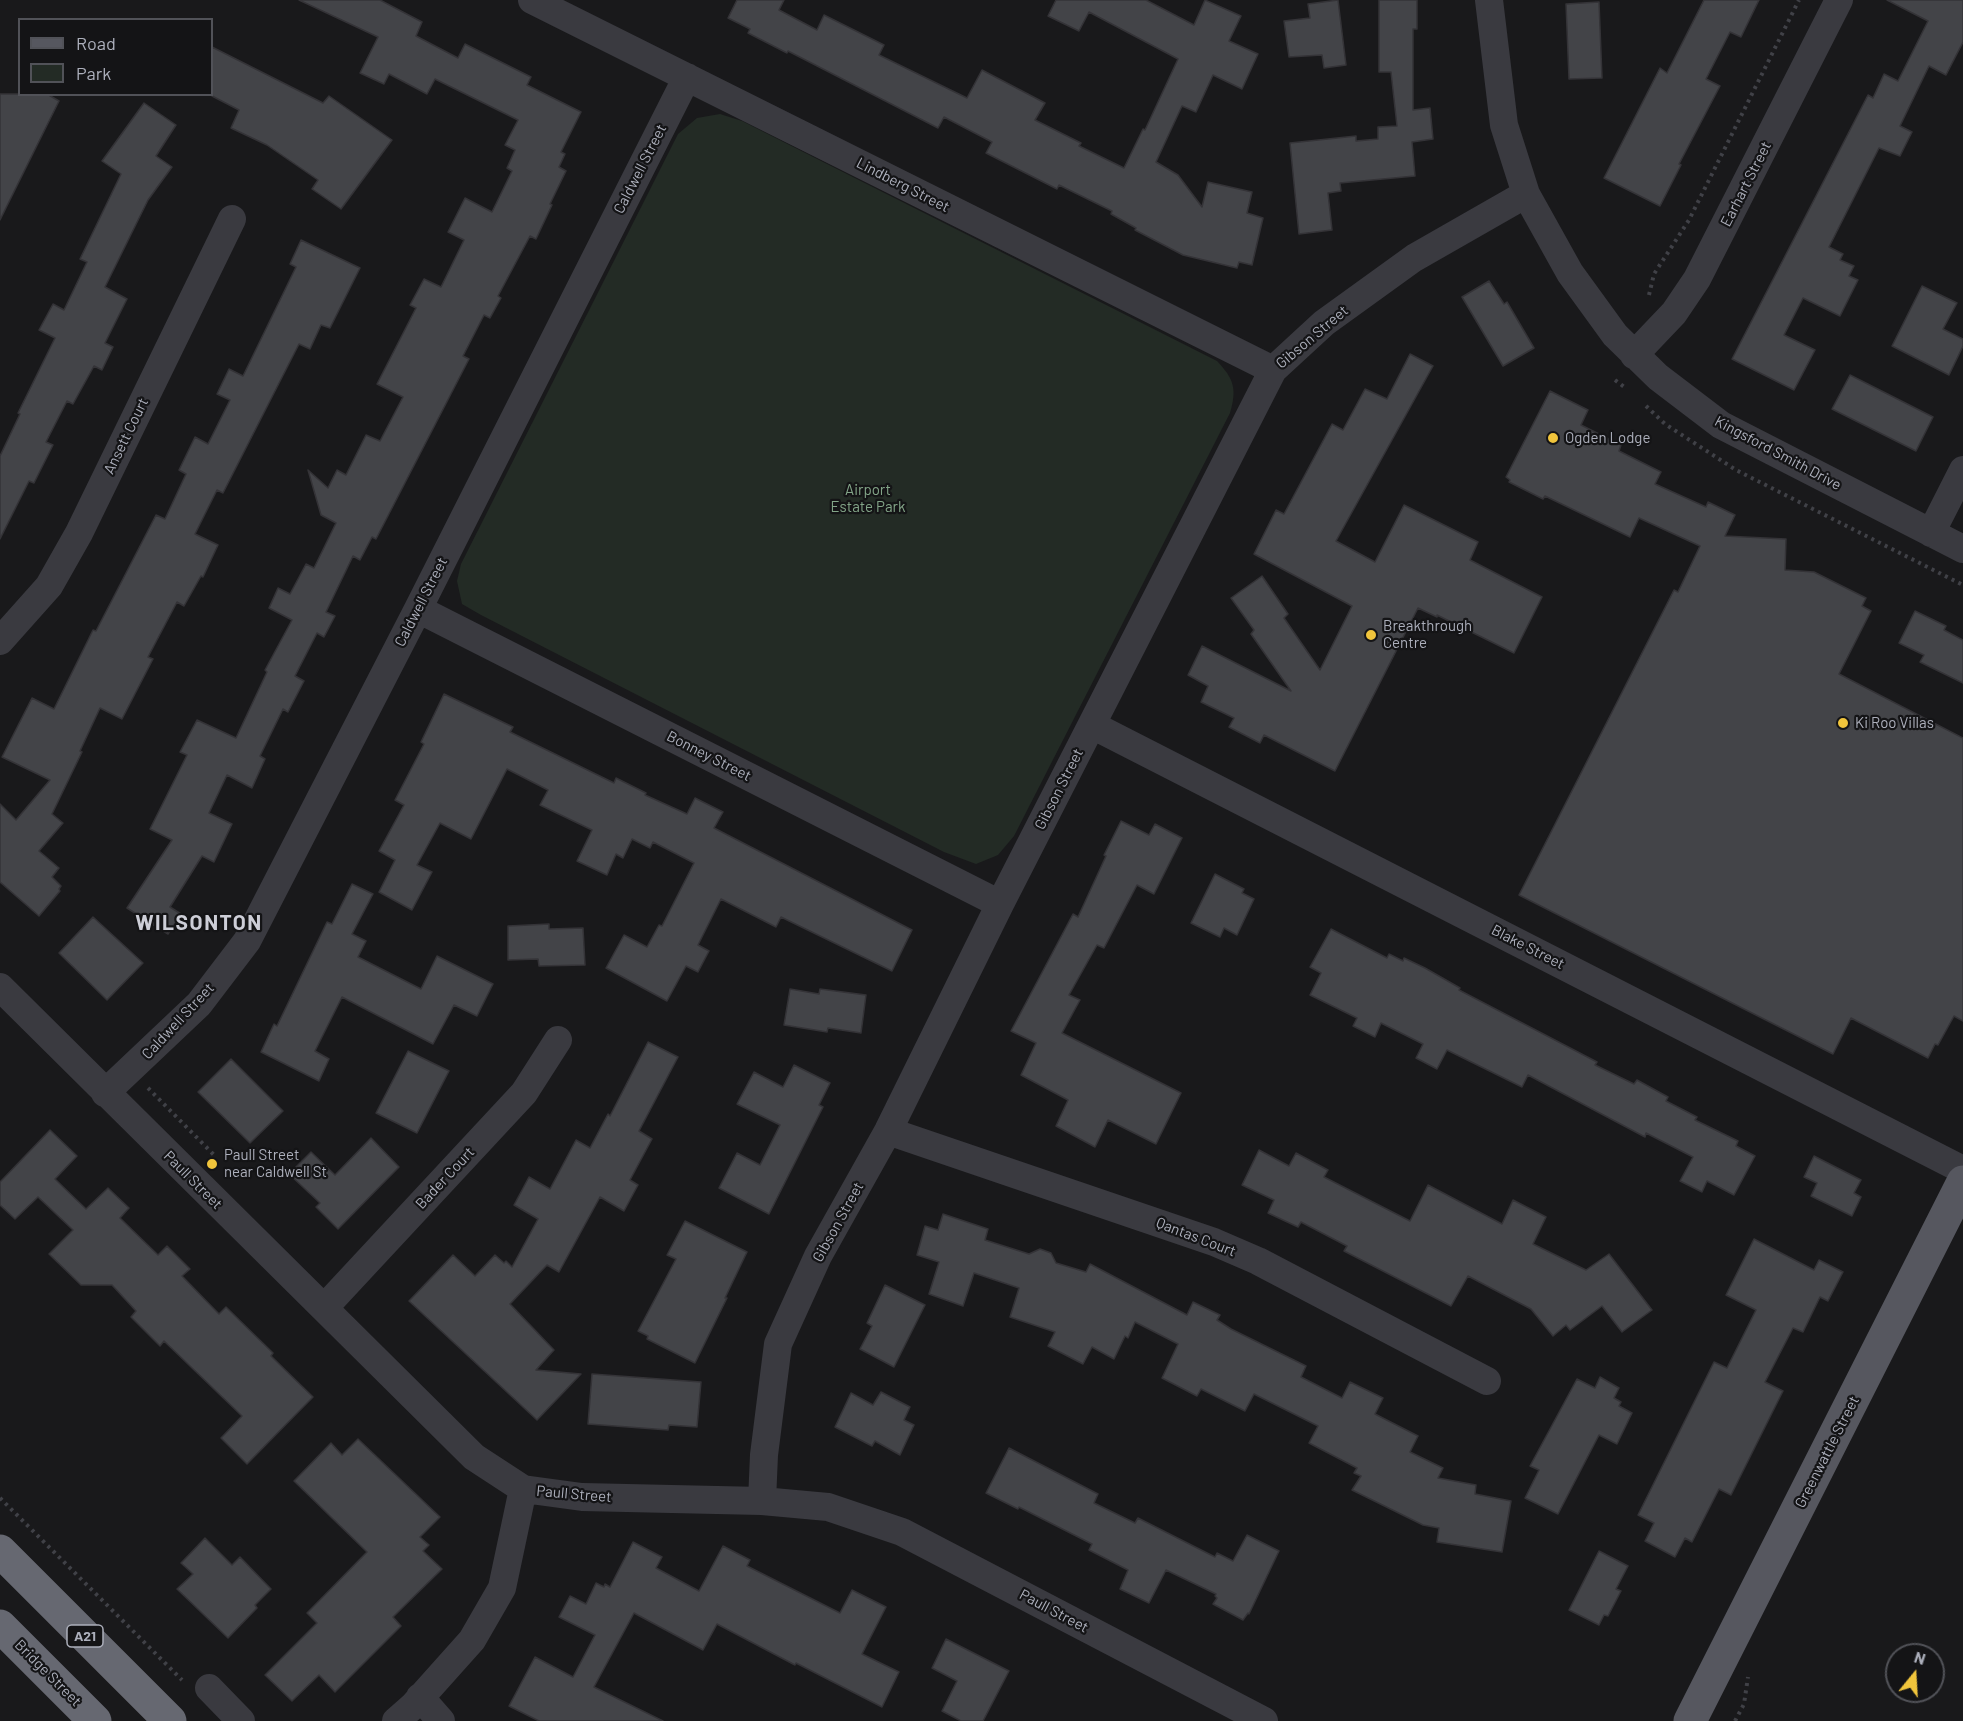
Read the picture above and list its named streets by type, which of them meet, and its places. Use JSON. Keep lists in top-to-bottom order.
{
  "streets": {
    "highway": ["A21", "Bridge Street"],
    "main road": ["Greenwattle Street"],
    "street": [
      "Caldwell Street",
      "Earhart Street",
      "Lindberg Street",
      "Gibson Street",
      "Ansett Court",
      "Kingsford Smith Drive",
      "Bonney Street",
      "Blake Street",
      "Bader Court",
      "Paull Street",
      "Qantas Court"
    ]
  },
  "crossings": [
    ["Caldwell Street", "Lindberg Street"],
    ["Caldwell Street", "Bonney Street"],
    ["Caldwell Street", "Paull Street"],
    ["Earhart Street", "Kingsford Smith Drive"],
    ["Lindberg Street", "Gibson Street"],
    ["Gibson Street", "Kingsford Smith Drive"],
    ["Gibson Street", "Bonney Street"],
    ["Gibson Street", "Blake Street"],
    ["Gibson Street", "Paull Street"],
    ["Gibson Street", "Qantas Court"],
    ["Bader Court", "Paull Street"]
  ],
  "districts": ["WILSONTON"],
  "parks": ["Airport Estate Park"],
  "places": [
    "Ogden Lodge",
    "Breakthrough Centre",
    "Ki Roo Villas",
    "Paull Street near Caldwell St"
  ],
  "legend": ["Road", "Park"],
  "north": "top"
}
